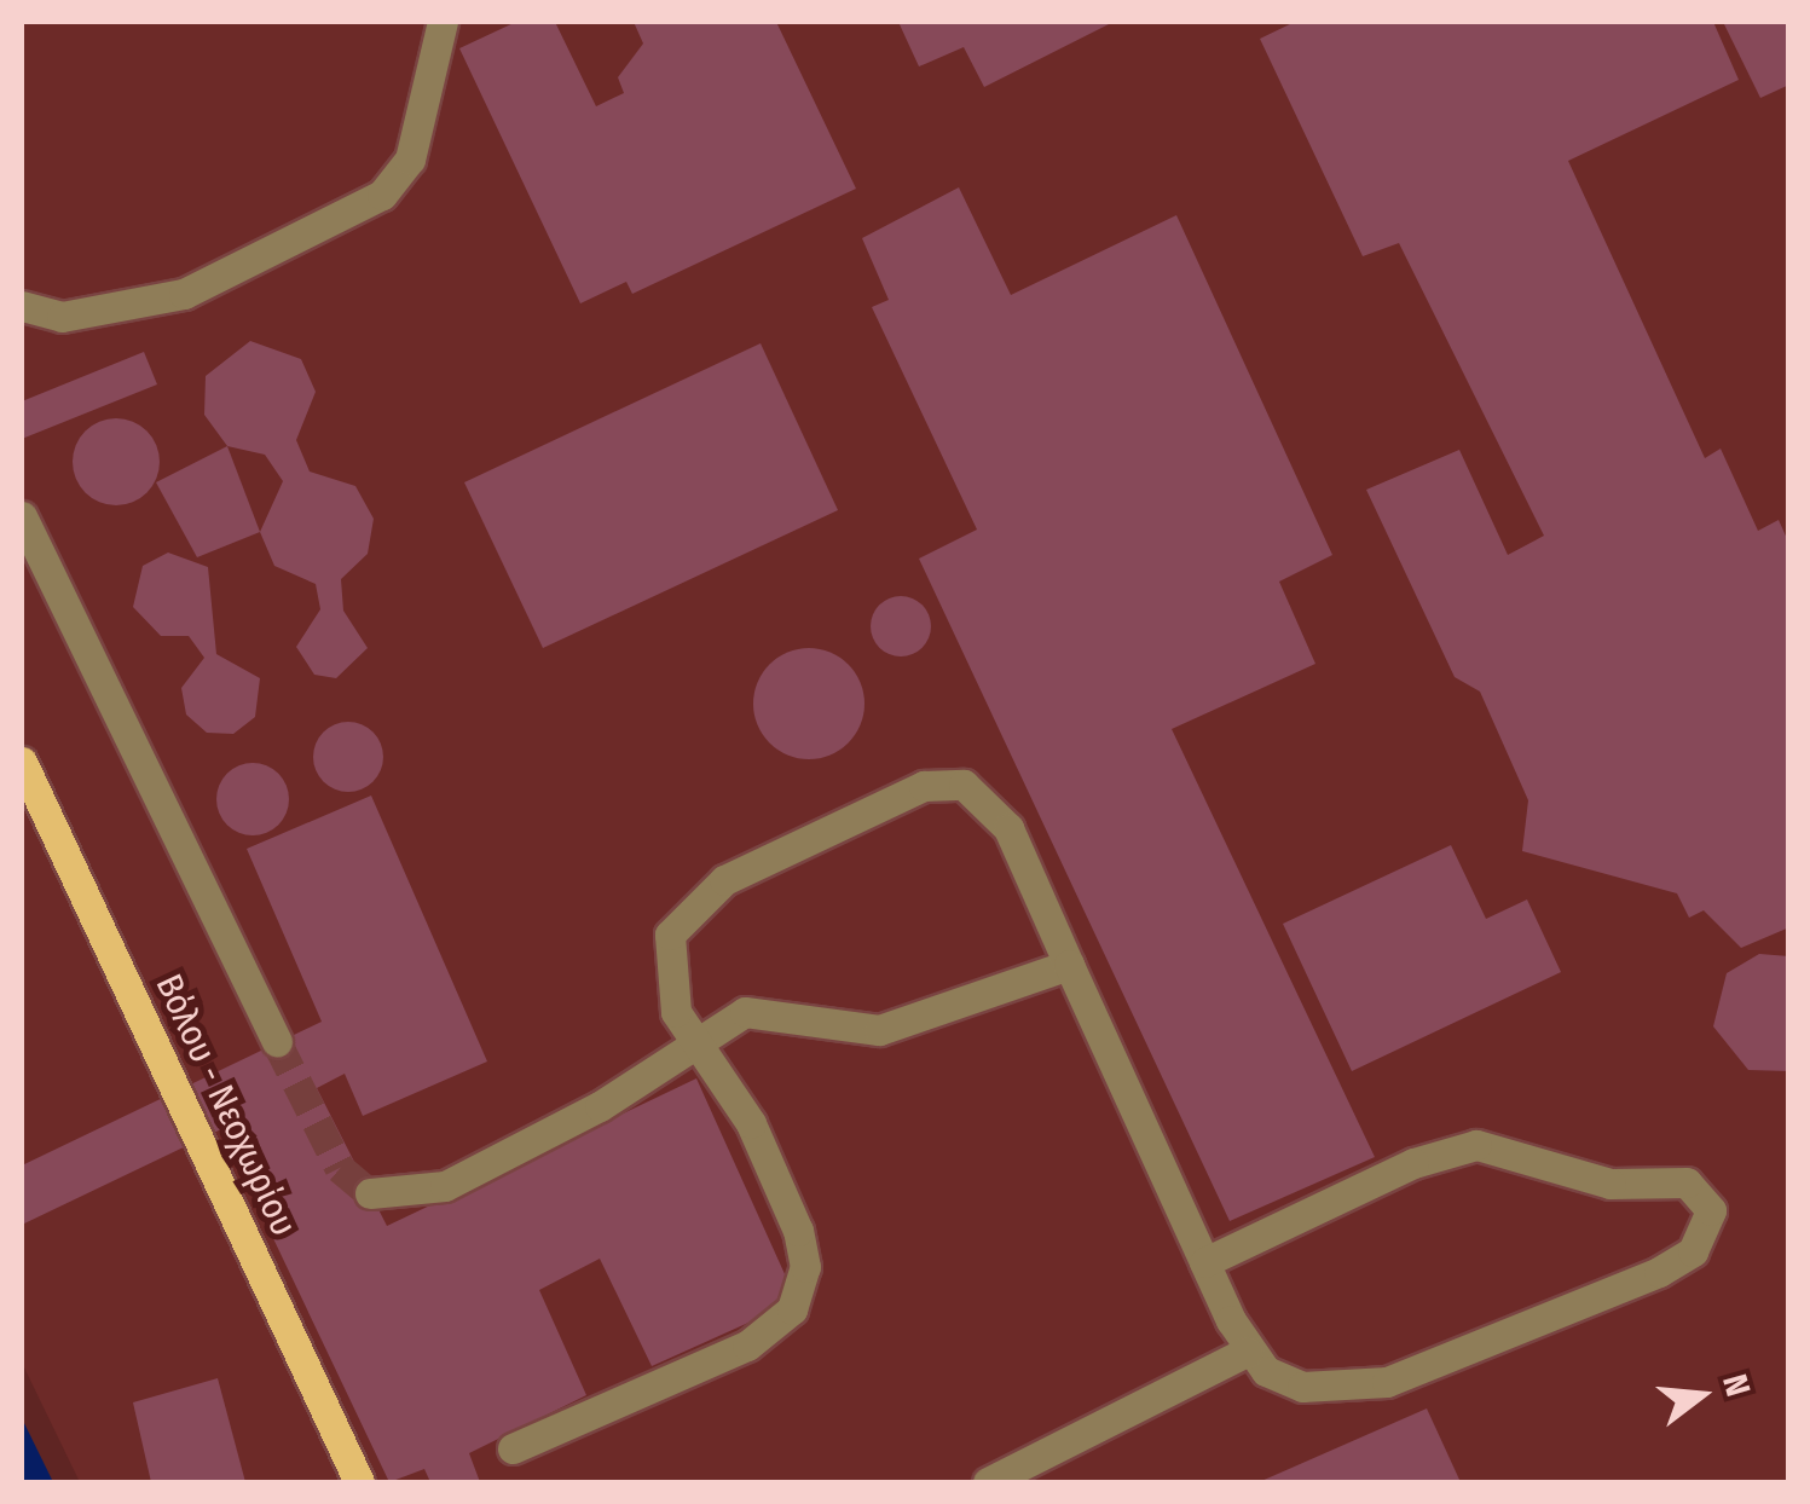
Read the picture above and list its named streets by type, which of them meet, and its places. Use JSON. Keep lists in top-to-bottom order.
{
  "streets": {
    "main road": ["Βόλου - Νεοχωρίου"]
  },
  "north": "right"
}
